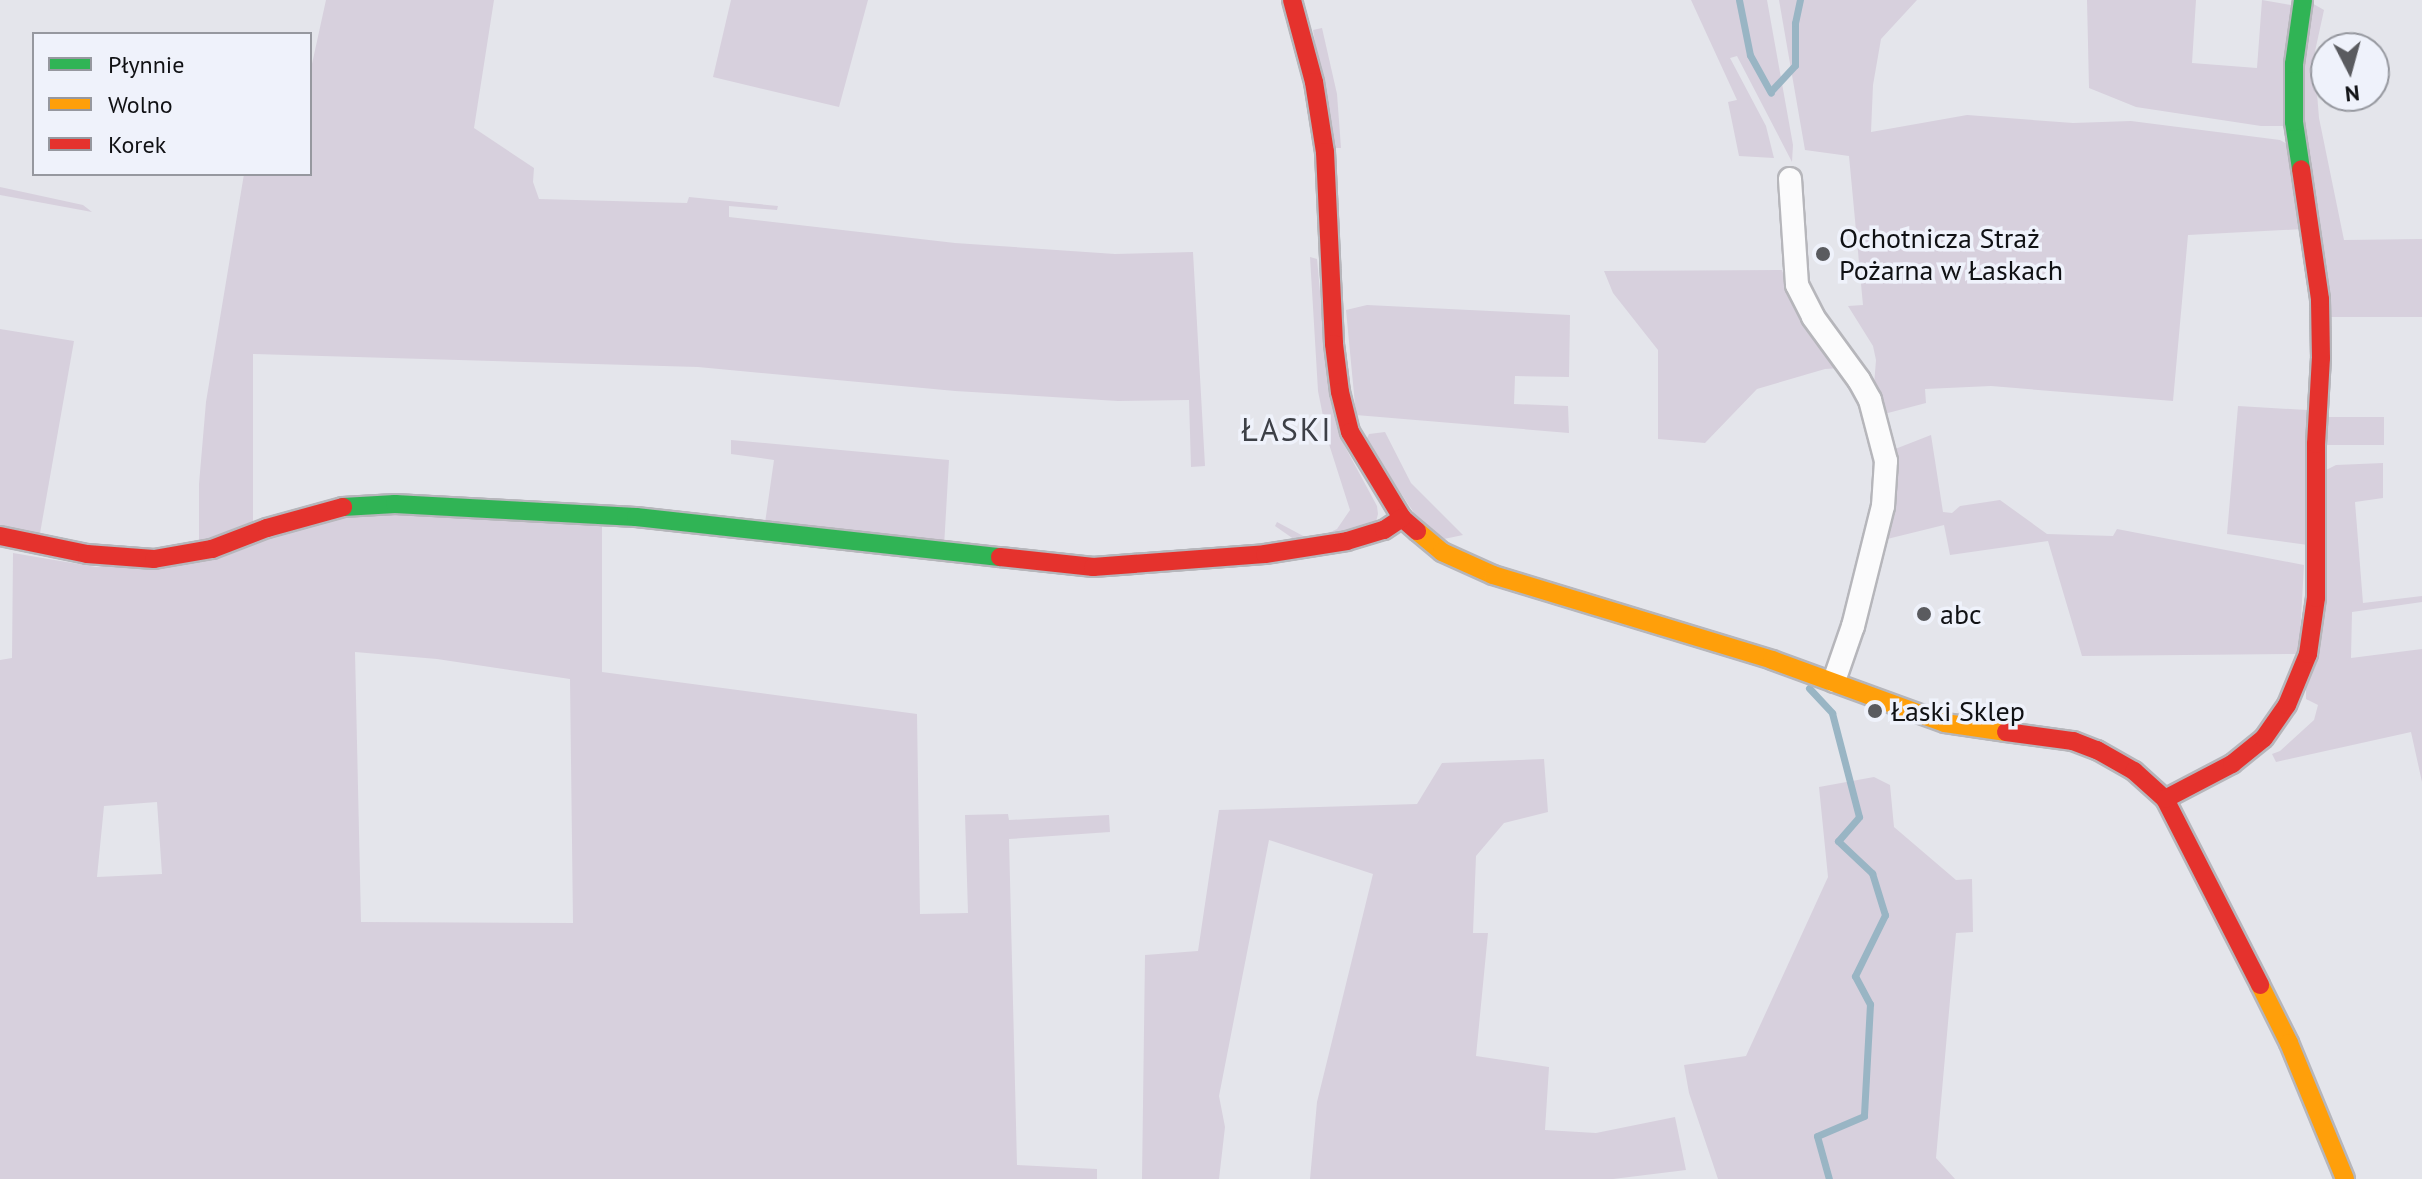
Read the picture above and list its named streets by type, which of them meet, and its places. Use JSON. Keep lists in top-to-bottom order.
{
  "districts": ["ŁASKI"],
  "places": ["Ochotnicza Straż Pożarna w Łaskach", "abc", "Łaski Sklep"],
  "legend": ["Płynnie", "Wolno", "Korek"],
  "north": "bottom"
}
